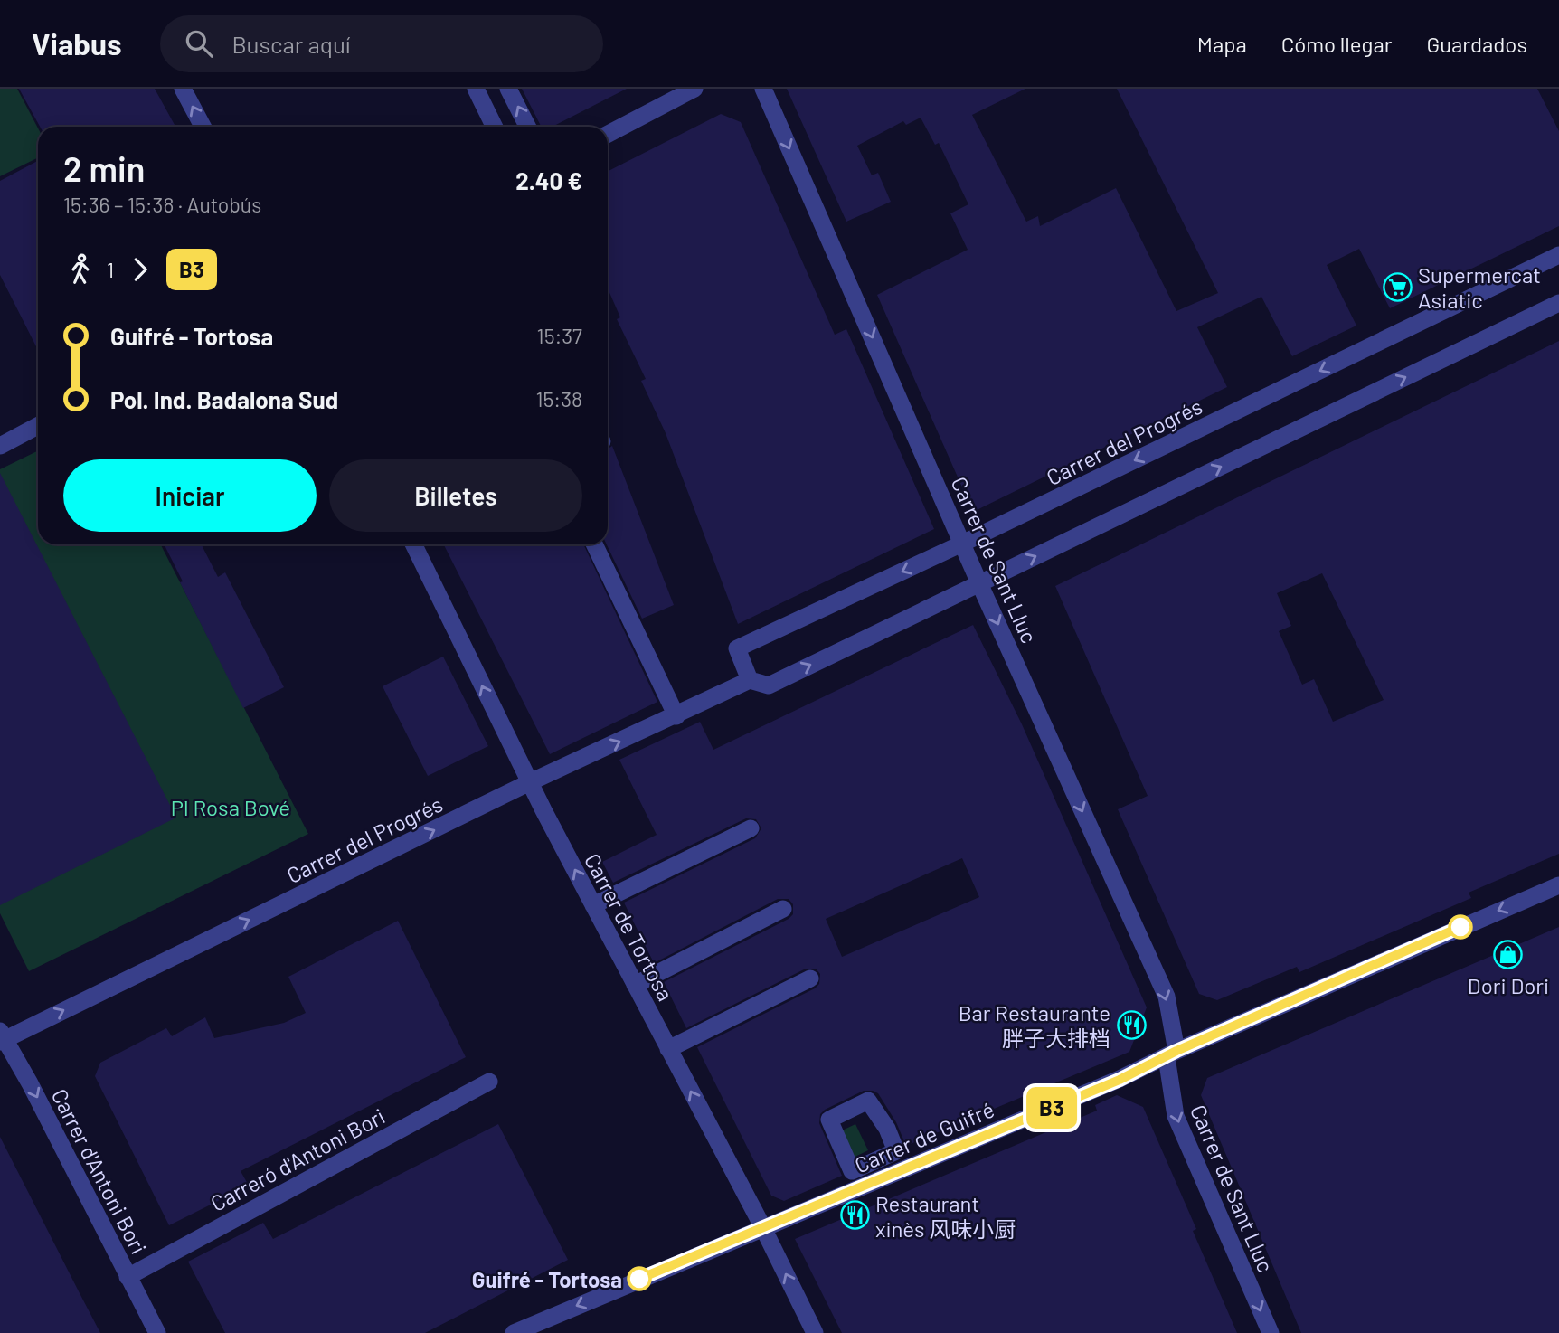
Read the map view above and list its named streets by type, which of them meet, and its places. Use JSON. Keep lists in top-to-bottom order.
{
  "streets": {
    "street": [
      "Carrer del Progrés",
      "Carrer de Sant Lluc",
      "Carrer de Tortosa",
      "Carrer de Guifré",
      "Carreró d'Antoni Bori",
      "Carrer d'Antoni Bori"
    ]
  },
  "crossings": [
    ["Carrer del Progrés", "Carrer de Sant Lluc"],
    ["Carrer del Progrés", "Carrer de Tortosa"],
    ["Carrer del Progrés", "Carrer d'Antoni Bori"],
    ["Carrer de Sant Lluc", "Carrer de Guifré"],
    ["Carrer de Tortosa", "Carrer de Guifré"],
    ["Carreró d'Antoni Bori", "Carrer d'Antoni Bori"]
  ],
  "one_way": [
    "Carrer de Sant Lluc",
    "Carrer de Tortosa",
    "Carrer de Guifré",
    "Carrer d'Antoni Bori"
  ],
  "parks": ["Pl Rosa Bové"],
  "places": {
    "supermarket": ["Supermercat Asiatic"],
    "shop": ["Dori Dori"],
    "restaurant": ["Bar Restaurante 胖子大排档", "Restaurant xinès 风味小厨"],
    "other": ["Guifré - Tortosa"]
  },
  "lines": ["bus line B3"],
  "page": {
    "header": "Viabus",
    "search": "Buscar aquí",
    "nav": ["Mapa", "Cómo llegar", "Guardados"],
    "on_map": "B3",
    "heading": ["2 min", "15:36 – 15:38 · Autobús", "2.40 €"],
    "legs": ["1", "B3"],
    "list": [
      {
        "name": "Guifré - Tortosa",
        "value": "15:37"
      },
      {
        "name": "Pol. Ind. Badalona Sud",
        "value": "15:38"
      }
    ],
    "buttons": ["Iniciar", "Billetes"]
  }
}
